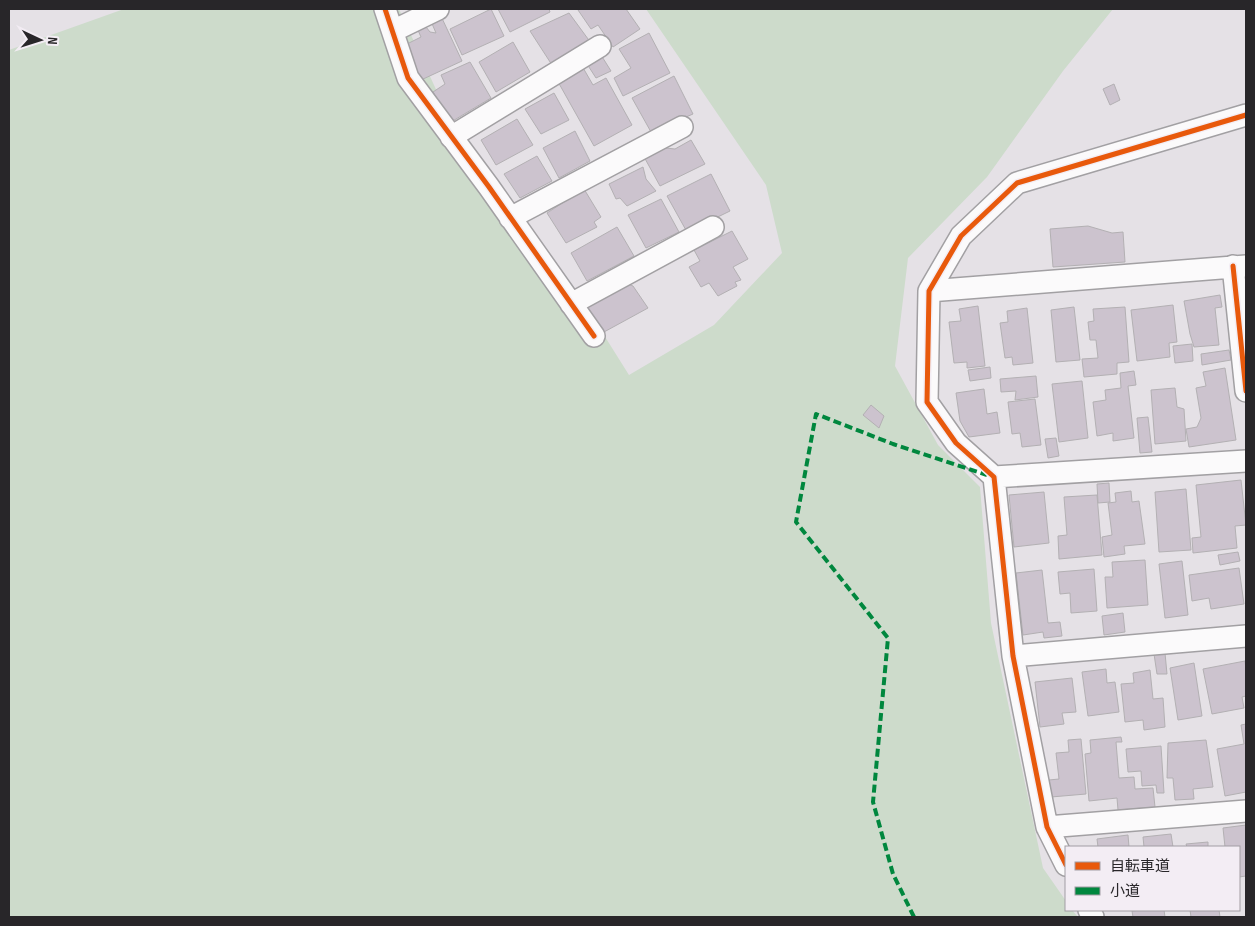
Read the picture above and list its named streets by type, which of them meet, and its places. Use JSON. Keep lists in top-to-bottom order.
{
  "legend": ["自転車道", "小道"],
  "north": "right"
}
